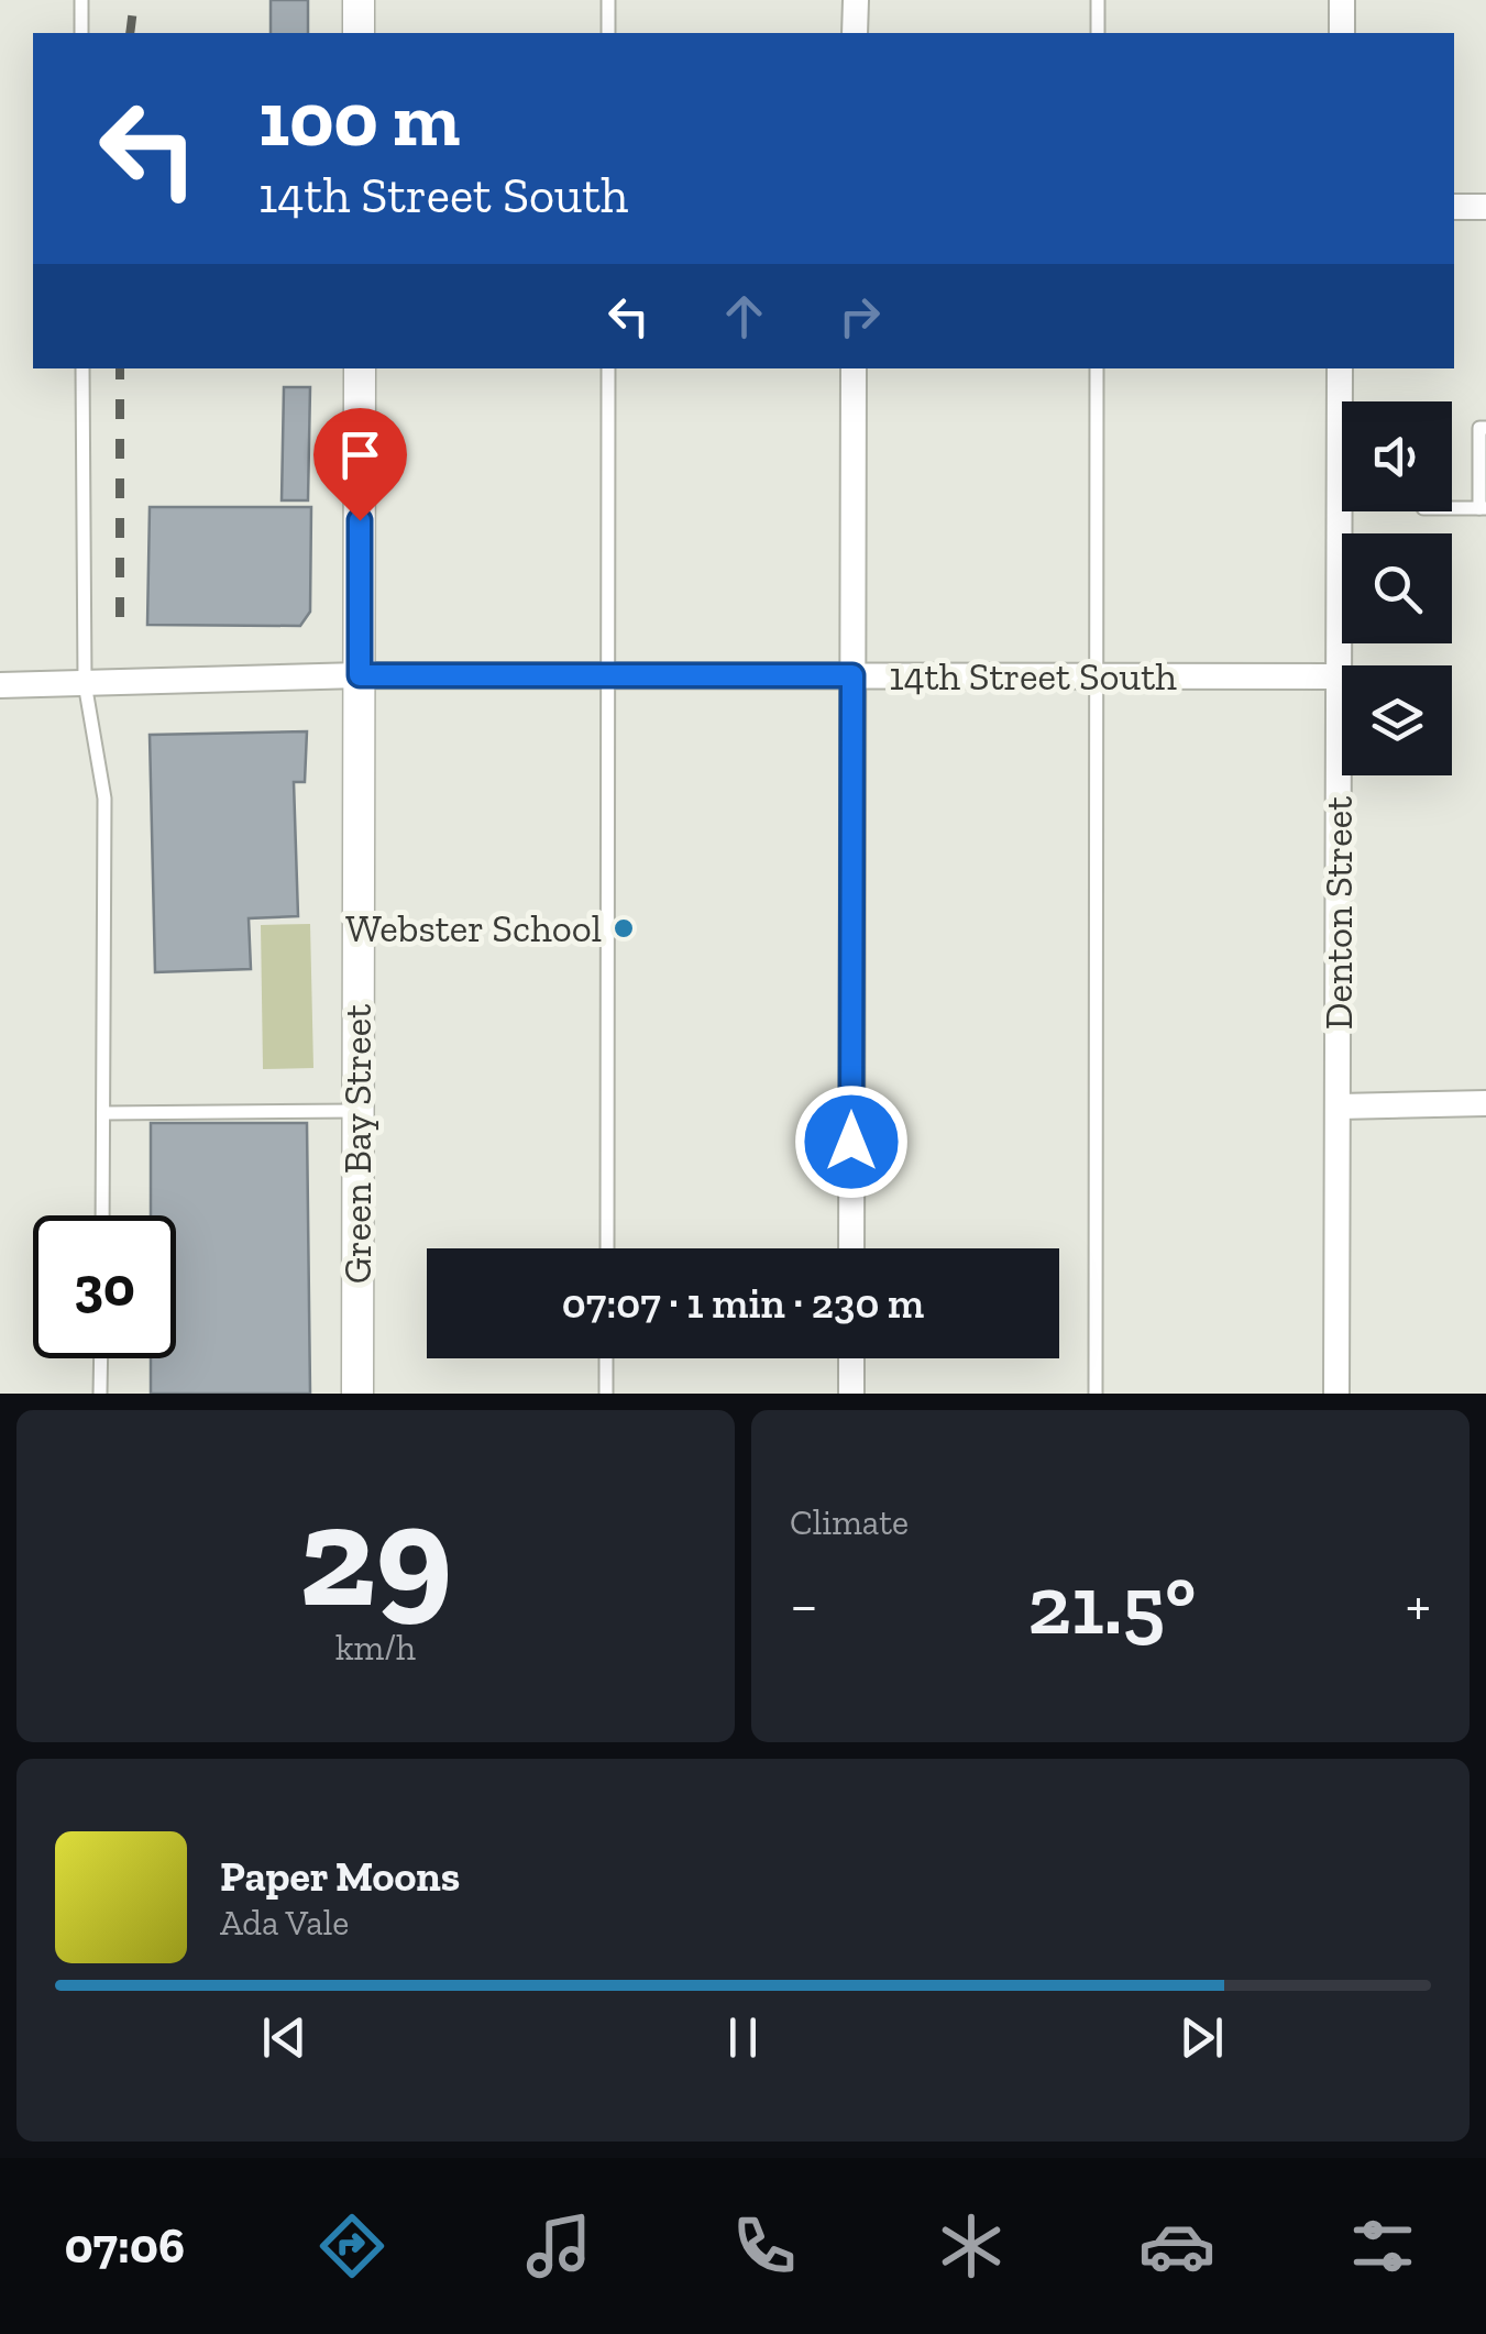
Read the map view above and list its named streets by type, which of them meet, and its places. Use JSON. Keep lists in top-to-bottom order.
{
  "streets": {
    "street": ["14th Street South", "Denton Street", "Green Bay Street"]
  },
  "crossings": [
    ["14th Street South", "Denton Street"],
    ["14th Street South", "Green Bay Street"]
  ],
  "places": ["Webster School"],
  "page": {
    "turn": ["100 m", "14th Street South"],
    "limit": "30",
    "trip": "07:07 · 1 min · 230 m",
    "tile": [
      ["29", "km/h"],
      "Climate"
    ],
    "heat": ["−", "21.5°", "+"],
    "song": ["Paper Moons", "Ada Vale"],
    "tabs": "07:06"
  }
}
